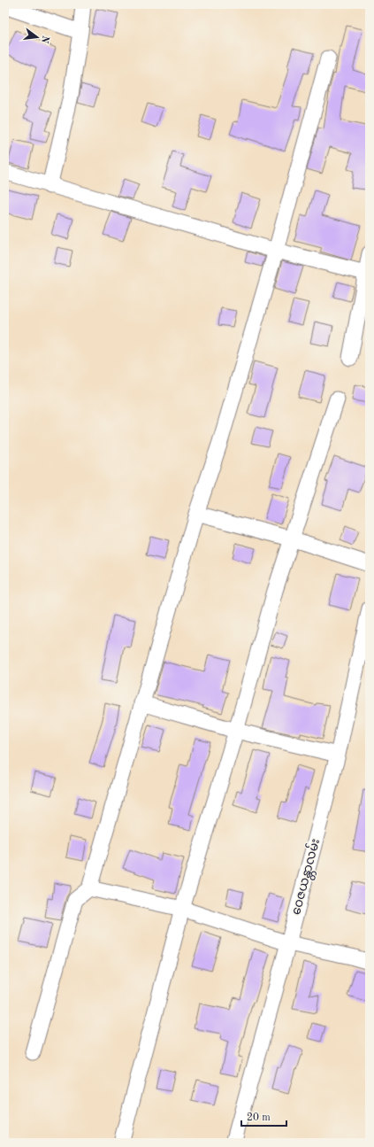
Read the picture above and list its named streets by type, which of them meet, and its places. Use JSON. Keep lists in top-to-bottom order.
{
  "streets": {
    "street": ["ဝေဇယန္တာလမ်း"]
  },
  "scale_bar": "20 m",
  "north": "right"
}
